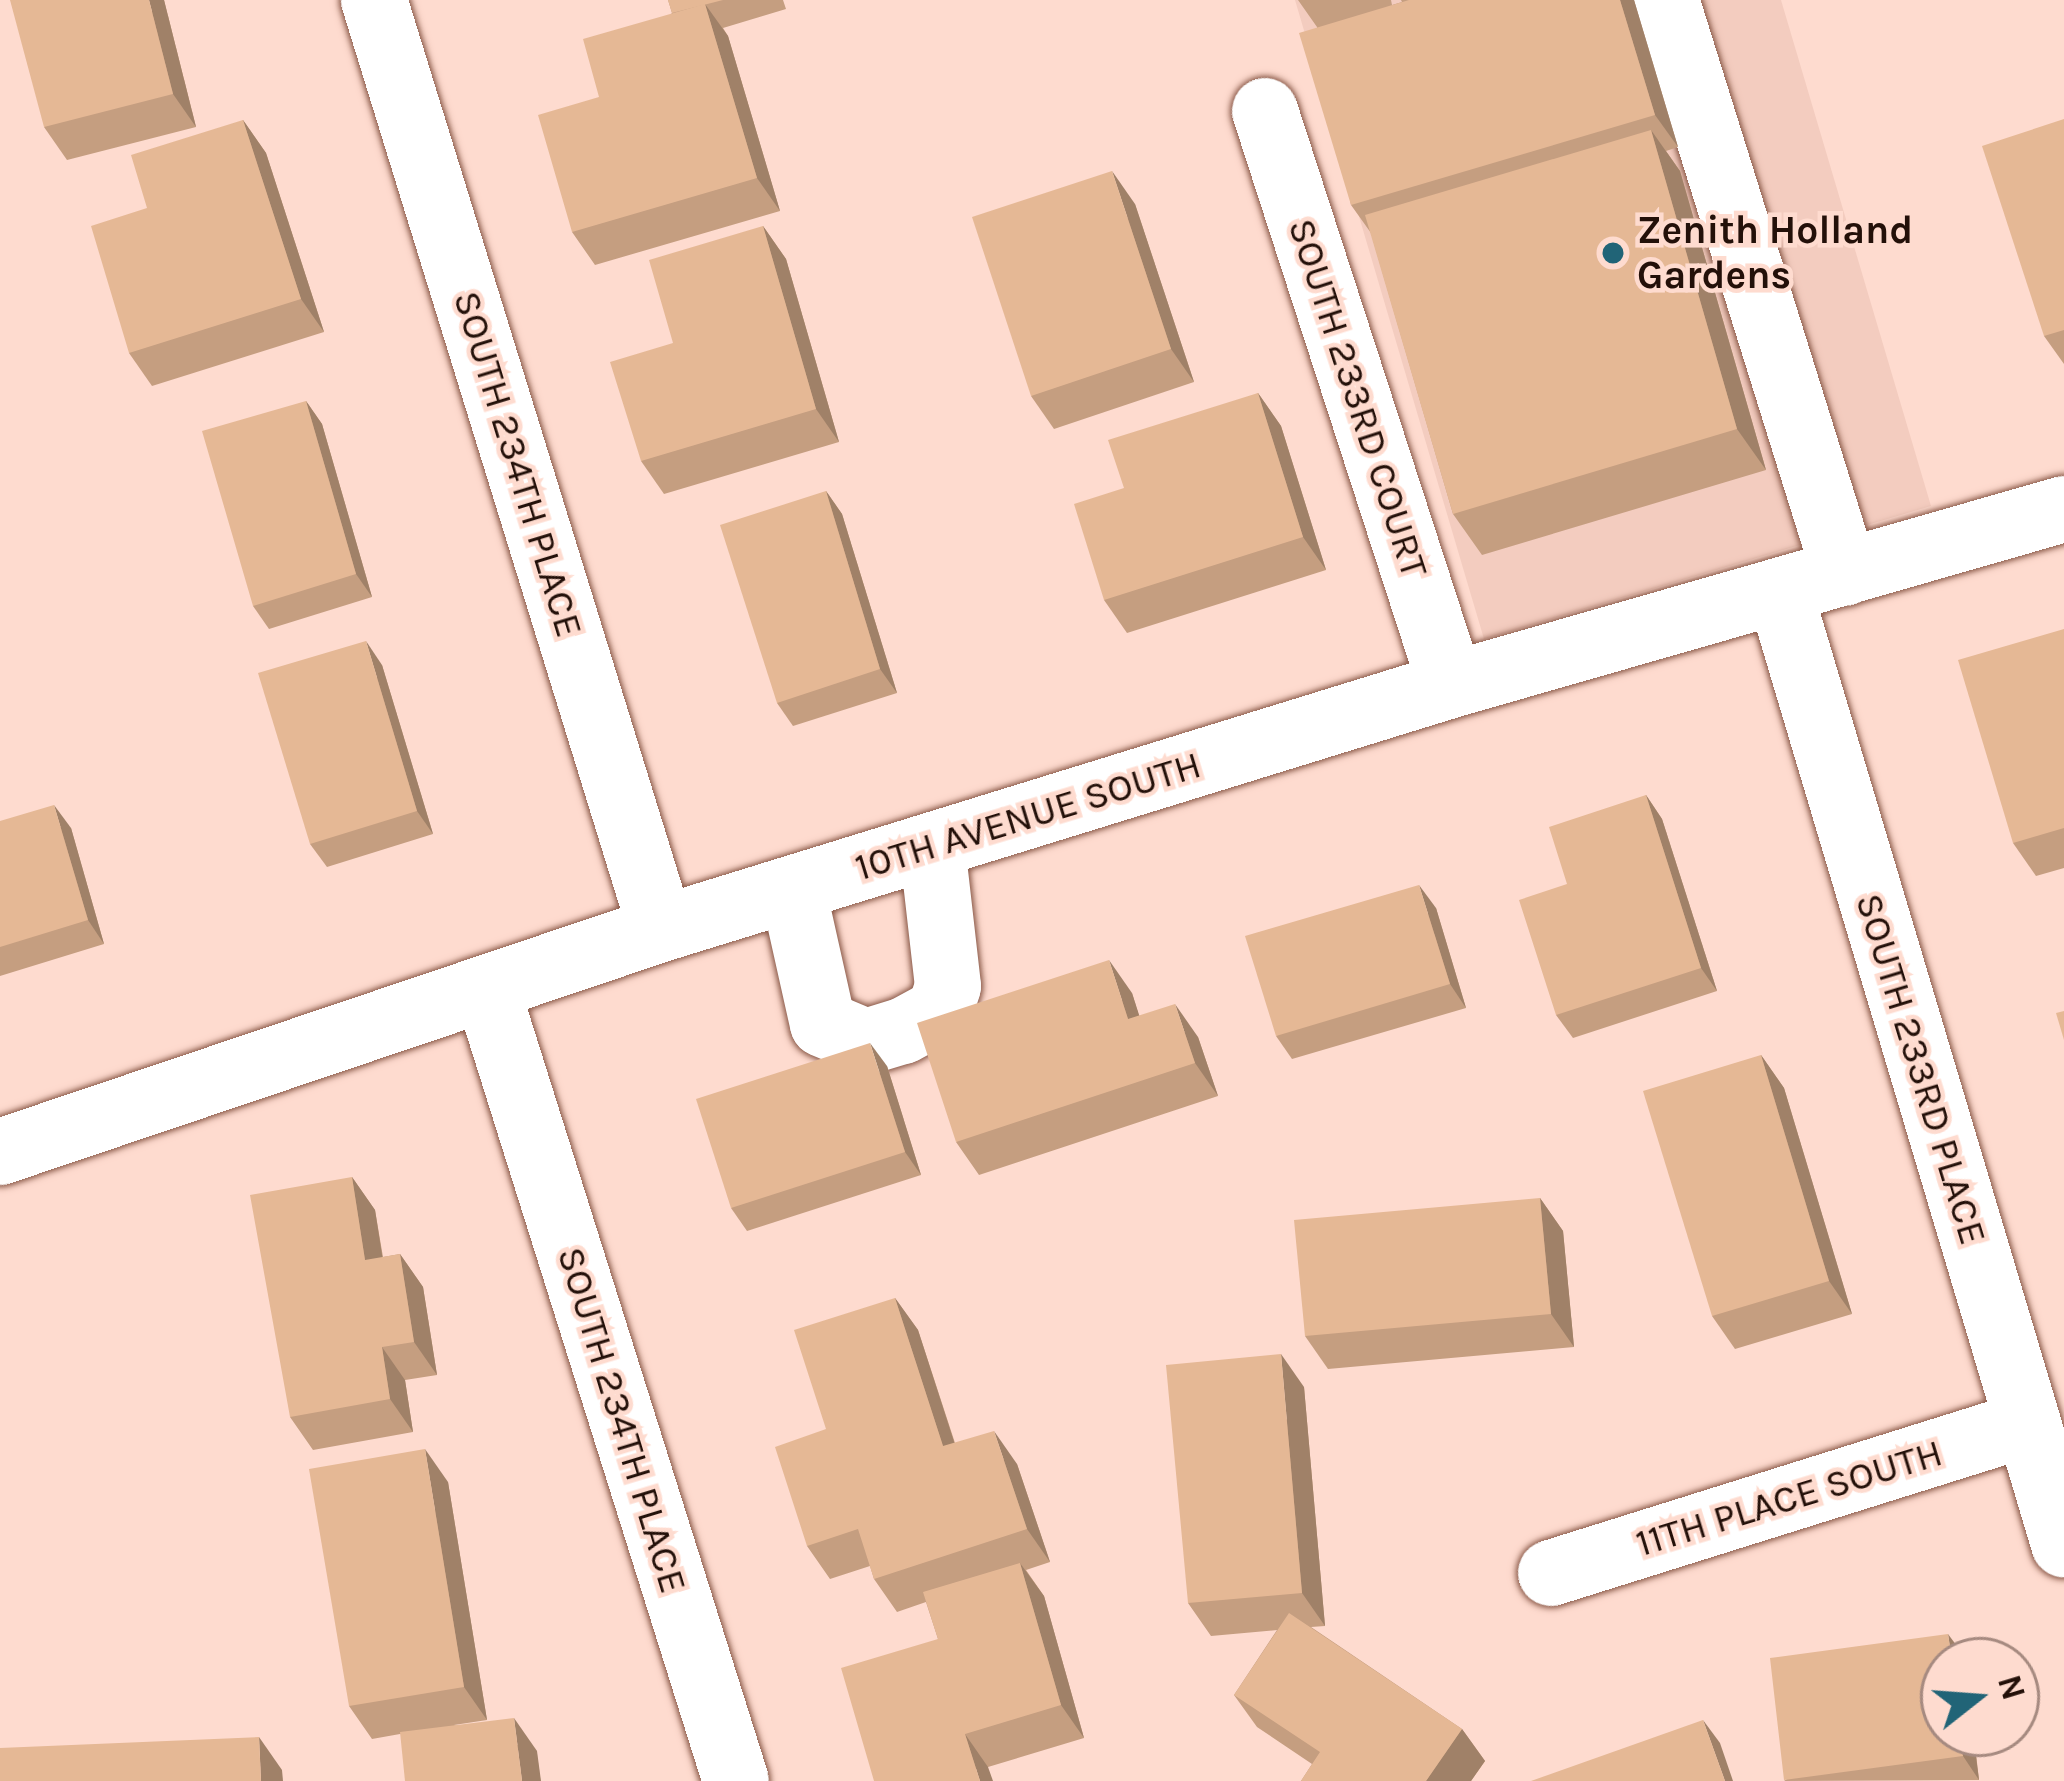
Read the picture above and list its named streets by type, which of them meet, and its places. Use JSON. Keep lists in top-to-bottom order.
{
  "streets": {
    "street": [
      "SOUTH 233RD COURT",
      "SOUTH 234TH PLACE",
      "10TH AVENUE SOUTH",
      "SOUTH 233RD PLACE",
      "11TH PLACE SOUTH"
    ]
  },
  "crossings": [
    ["SOUTH 233RD COURT", "10TH AVENUE SOUTH"],
    ["SOUTH 234TH PLACE", "10TH AVENUE SOUTH"],
    ["10TH AVENUE SOUTH", "SOUTH 233RD PLACE"],
    ["SOUTH 233RD PLACE", "11TH PLACE SOUTH"]
  ],
  "places": ["Zenith Holland Gardens"],
  "north": "right"
}
